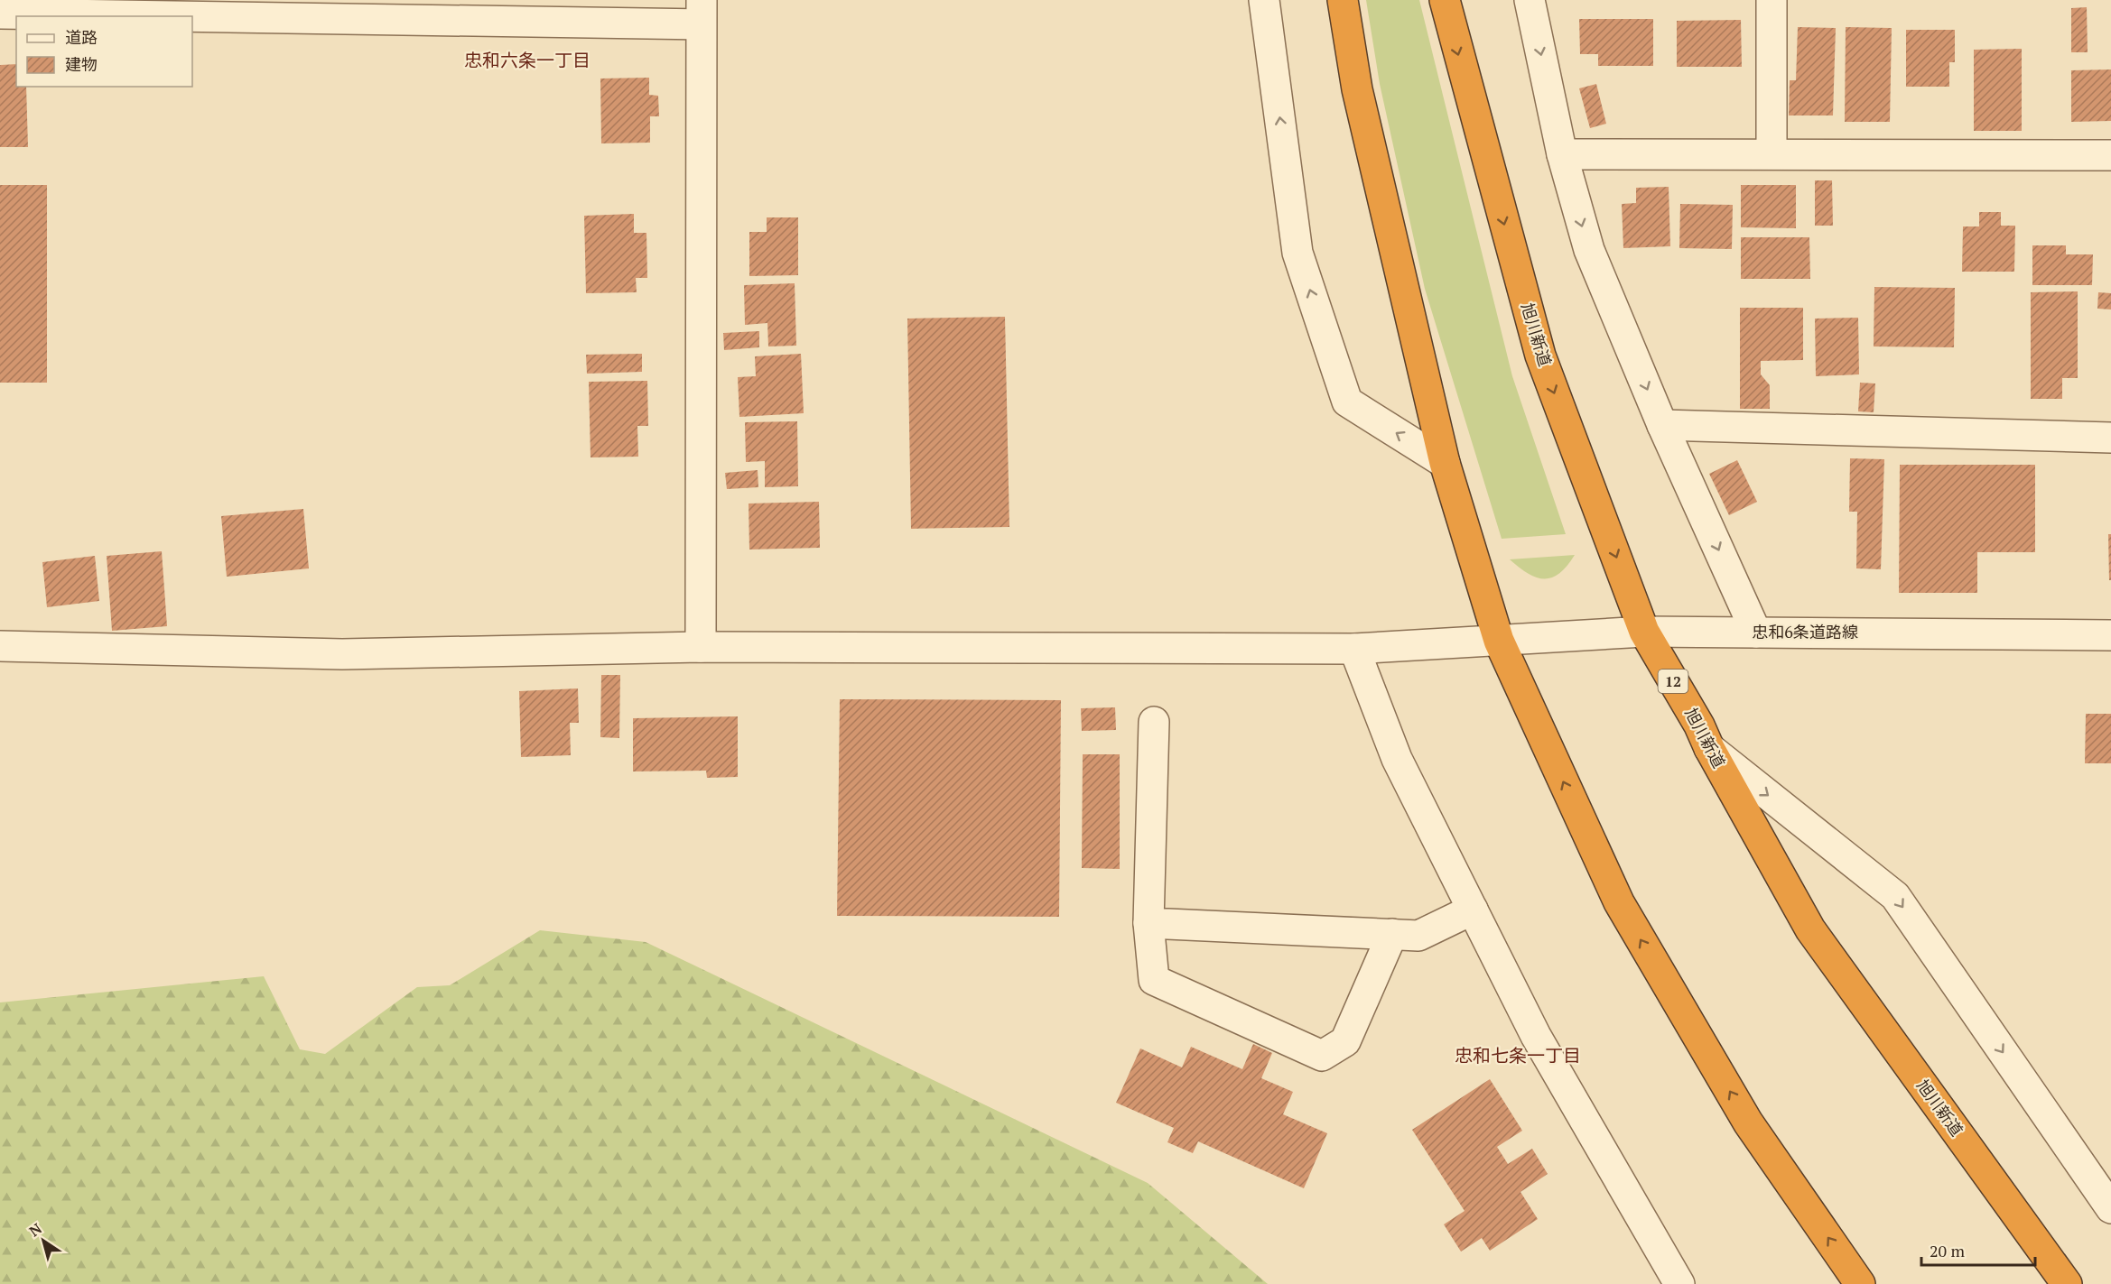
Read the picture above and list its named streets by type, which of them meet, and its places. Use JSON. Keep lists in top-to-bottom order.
{
  "streets": {
    "highway": ["旭川新道", "12"],
    "street": ["忠和6条道路線"]
  },
  "crossings": [
    ["旭川新道", "忠和6条道路線"]
  ],
  "districts": ["忠和六条一丁目", "忠和七条一丁目"],
  "legend": ["道路", "建物"],
  "scale_bar": "20 m",
  "north": "top left"
}
